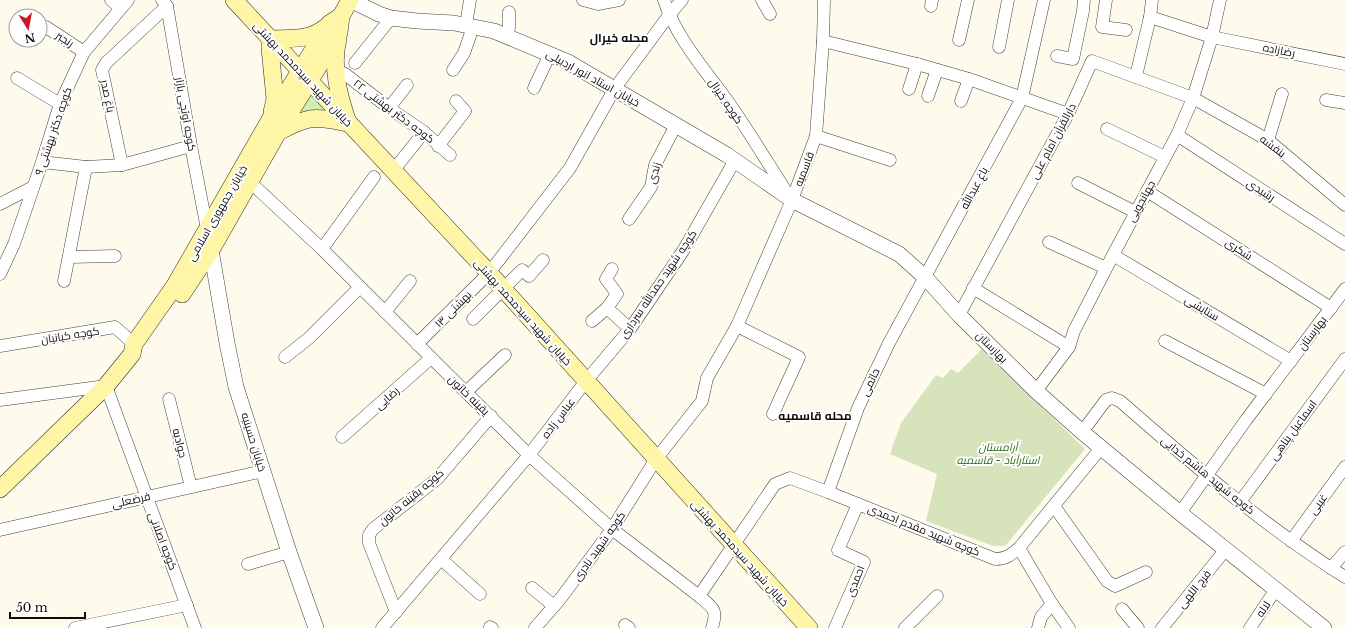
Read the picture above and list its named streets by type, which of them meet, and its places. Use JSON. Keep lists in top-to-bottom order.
{
  "streets": {
    "main road": ["خیابان شهید سیدمحمد بهشتی", "خیابان جمهوری اسلامی"],
    "street": [
      "رنجبر",
      "رضازاده",
      "خیابان استاد انور اردبیلی",
      "باغ صدر",
      "کوچه خیرال",
      "کوچه دکتر بهشتی ۲۲",
      "کوچه اوتچی بازار",
      "کوچه دکتر بهشتی ۹",
      "دارالقرآن امام علی",
      "بنفشه",
      "قاسمیه",
      "زندی",
      "باغ عبدالله",
      "رشیدی",
      "جهانجویی",
      "شکری",
      "کوچه شهید حمدالله سرداری",
      "ستایشی",
      "بهشتی ۱۳",
      "بهارستان",
      "کوچه کیانیان",
      "حاتمی",
      "یقینه خاتون",
      "رضایی",
      "عباس زاده",
      "اسماعیل پناهی",
      "خیابان حسینیه",
      "جوادیه",
      "کوچه شهید هاشم خدایی",
      "کوچه یقینه خاتون",
      "فرضعلی",
      "غیبی",
      "کوچه شهید مقدم احمدی",
      "کوچه اصلانی",
      "کوچه شهید نادری",
      "احمدی",
      "فرج اللهی",
      "لاله"
    ]
  },
  "crossings": [
    ["رنجبر", "کوچه دکتر بهشتی ۹"],
    ["رضازاده", "جهانجویی"],
    ["خیابان شهید سیدمحمد بهشتی", "قاسمیه"],
    ["خیابان شهید سیدمحمد بهشتی", "خیابان جمهوری اسلامی"],
    ["خیابان شهید سیدمحمد بهشتی", "کوچه شهید حمدالله سرداری"],
    ["خیابان شهید سیدمحمد بهشتی", "بهشتی ۱۳"],
    ["خیابان شهید سیدمحمد بهشتی", "عباس زاده"],
    ["خیابان شهید سیدمحمد بهشتی", "کوچه شهید مقدم احمدی"],
    ["خیابان شهید سیدمحمد بهشتی", "کوچه شهید نادری"],
    ["خیابان استاد انور اردبیلی", "کوچه خیرال"],
    ["خیابان استاد انور اردبیلی", "قاسمیه"],
    ["خیابان استاد انور اردبیلی", "زندی"],
    ["خیابان استاد انور اردبیلی", "کوچه شهید حمدالله سرداری"],
    ["خیابان استاد انور اردبیلی", "بهشتی ۱۳"],
    ["خیابان استاد انور اردبیلی", "بهارستان"],
    ["باغ صدر", "کوچه اوتچی بازار"],
    ["کوچه خیرال", "قاسمیه"],
    ["کوچه خیرال", "بهشتی ۱۳"],
    ["کوچه خیرال", "بهارستان"],
    ["کوچه اوتچی بازار", "خیابان جمهوری اسلامی"],
    ["دارالقرآن امام علی", "بنفشه"],
    ["دارالقرآن امام علی", "جهانجویی"],
    ["دارالقرآن امام علی", "بهارستان"],
    ["بنفشه", "جهانجویی"],
    ["قاسمیه", "بهارستان"],
    ["قاسمیه", "کوچه شهید نادری"],
    ["باغ عبدالله", "بهارستان"],
    ["باغ عبدالله", "حاتمی"],
    ["رشیدی", "جهانجویی"],
    ["جهانجویی", "شکری"],
    ["جهانجویی", "ستایشی"],
    ["جهانجویی", "بهارستان"],
    ["خیابان جمهوری اسلامی", "کوچه کیانیان"],
    ["خیابان جمهوری اسلامی", "یقینه خاتون"],
    ["خیابان جمهوری اسلامی", "خیابان حسینیه"],
    ["خیابان جمهوری اسلامی", "کوچه اصلانی"],
    ["شکری", "بهارستان"],
    ["کوچه شهید حمدالله سرداری", "عباس زاده"],
    ["ستایشی", "بهارستان"],
    ["بهشتی ۱۳", "یقینه خاتون"],
    ["بهارستان", "حاتمی"],
    ["بهارستان", "کوچه شهید هاشم خدایی"],
    ["بهارستان", "کوچه شهید مقدم احمدی"],
    ["بهارستان", "فرج اللهی"],
    ["بهارستان", "لاله"],
    ["حاتمی", "کوچه شهید مقدم احمدی"],
    ["یقینه خاتون", "رضایی"],
    ["یقینه خاتون", "عباس زاده"],
    ["یقینه خاتون", "کوچه یقینه خاتون"],
    ["یقینه خاتون", "کوچه شهید مقدم احمدی"],
    ["یقینه خاتون", "کوچه شهید نادری"],
    ["اسماعیل پناهی", "کوچه شهید هاشم خدایی"],
    ["خیابان حسینیه", "فرضعلی"],
    ["جوادیه", "فرضعلی"],
    ["کوچه شهید هاشم خدایی", "غیبی"],
    ["فرضعلی", "کوچه اصلانی"],
    ["کوچه شهید مقدم احمدی", "احمدی"]
  ],
  "districts": ["محله خیرال", "محله قاسمیه"],
  "parks": ["آرامستان استارآباد - قاسمیه"],
  "scale_bar": "50 m",
  "north": "bottom"
}
